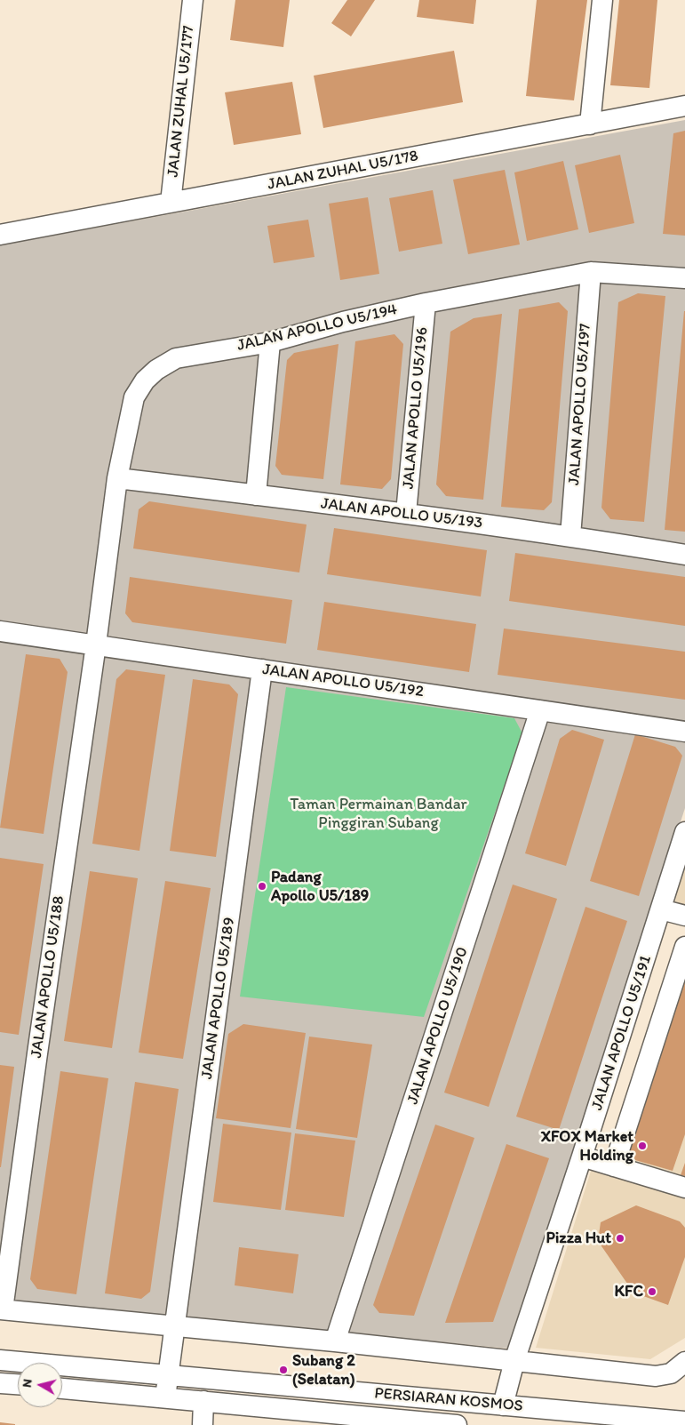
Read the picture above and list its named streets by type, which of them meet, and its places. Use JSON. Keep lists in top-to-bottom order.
{
  "streets": {
    "street": [
      "JALAN ZUHAL U5/177",
      "JALAN ZUHAL U5/178",
      "JALAN APOLLO U5/194",
      "JALAN APOLLO U5/197",
      "JALAN APOLLO U5/196",
      "JALAN APOLLO U5/193",
      "JALAN APOLLO U5/192",
      "JALAN APOLLO U5/188",
      "JALAN APOLLO U5/189",
      "JALAN APOLLO U5/190",
      "JALAN APOLLO U5/191",
      "PERSIARAN KOSMOS"
    ]
  },
  "crossings": [
    ["JALAN ZUHAL U5/177", "JALAN ZUHAL U5/178"],
    ["JALAN APOLLO U5/194", "JALAN APOLLO U5/197"],
    ["JALAN APOLLO U5/194", "JALAN APOLLO U5/196"],
    ["JALAN APOLLO U5/194", "JALAN APOLLO U5/193"],
    ["JALAN APOLLO U5/194", "JALAN APOLLO U5/192"],
    ["JALAN APOLLO U5/194", "JALAN APOLLO U5/188"],
    ["JALAN APOLLO U5/197", "JALAN APOLLO U5/193"],
    ["JALAN APOLLO U5/196", "JALAN APOLLO U5/193"],
    ["JALAN APOLLO U5/192", "JALAN APOLLO U5/188"],
    ["JALAN APOLLO U5/192", "JALAN APOLLO U5/189"],
    ["JALAN APOLLO U5/192", "JALAN APOLLO U5/190"],
    ["JALAN APOLLO U5/189", "PERSIARAN KOSMOS"],
    ["JALAN APOLLO U5/191", "PERSIARAN KOSMOS"]
  ],
  "parks": ["Taman Permainan Bandar Pinggiran Subang"],
  "places": [
    "Padang Apollo U5/189",
    "XFOX Market Holding",
    "Pizza Hut",
    "KFC",
    "Subang 2 (Selatan)"
  ],
  "north": "left"
}
